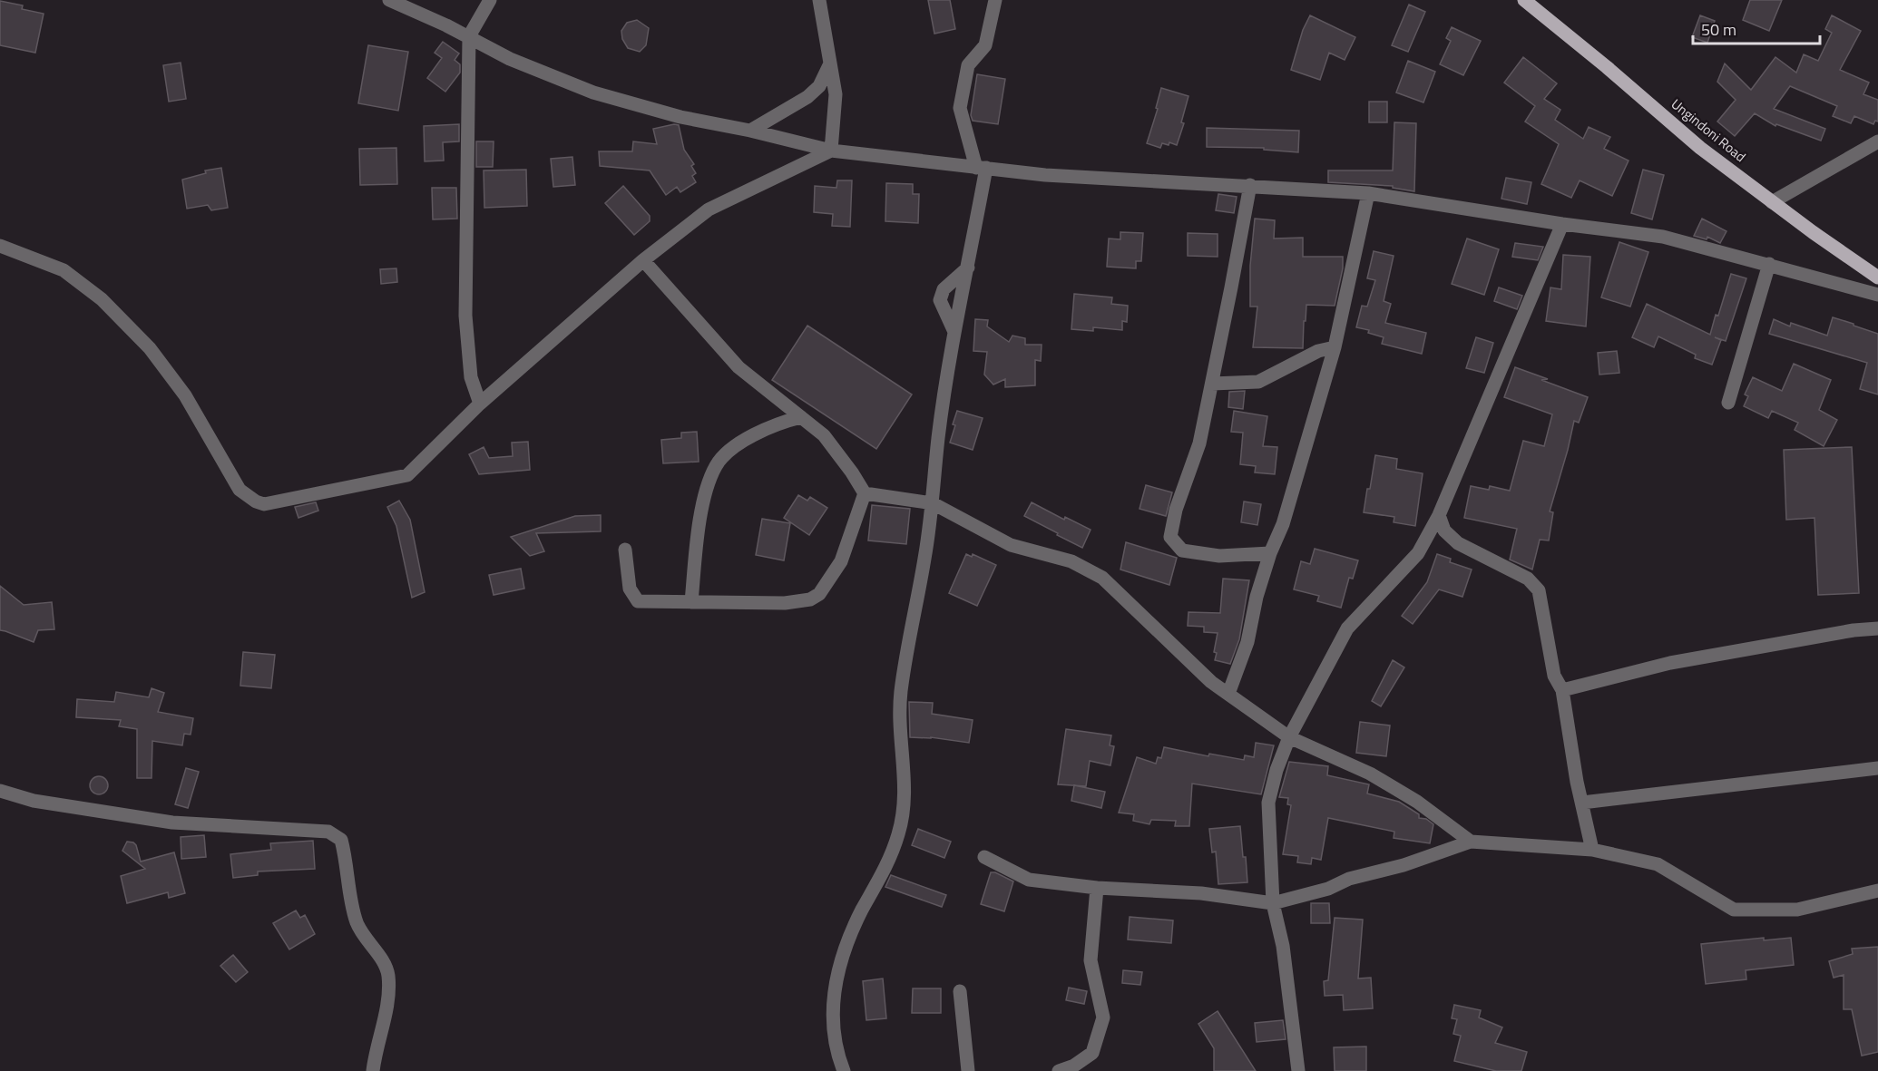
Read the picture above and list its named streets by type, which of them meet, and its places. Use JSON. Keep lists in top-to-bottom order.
{
  "streets": {
    "main road": ["Ungindoni Road"]
  },
  "scale_bar": "50 m"
}
